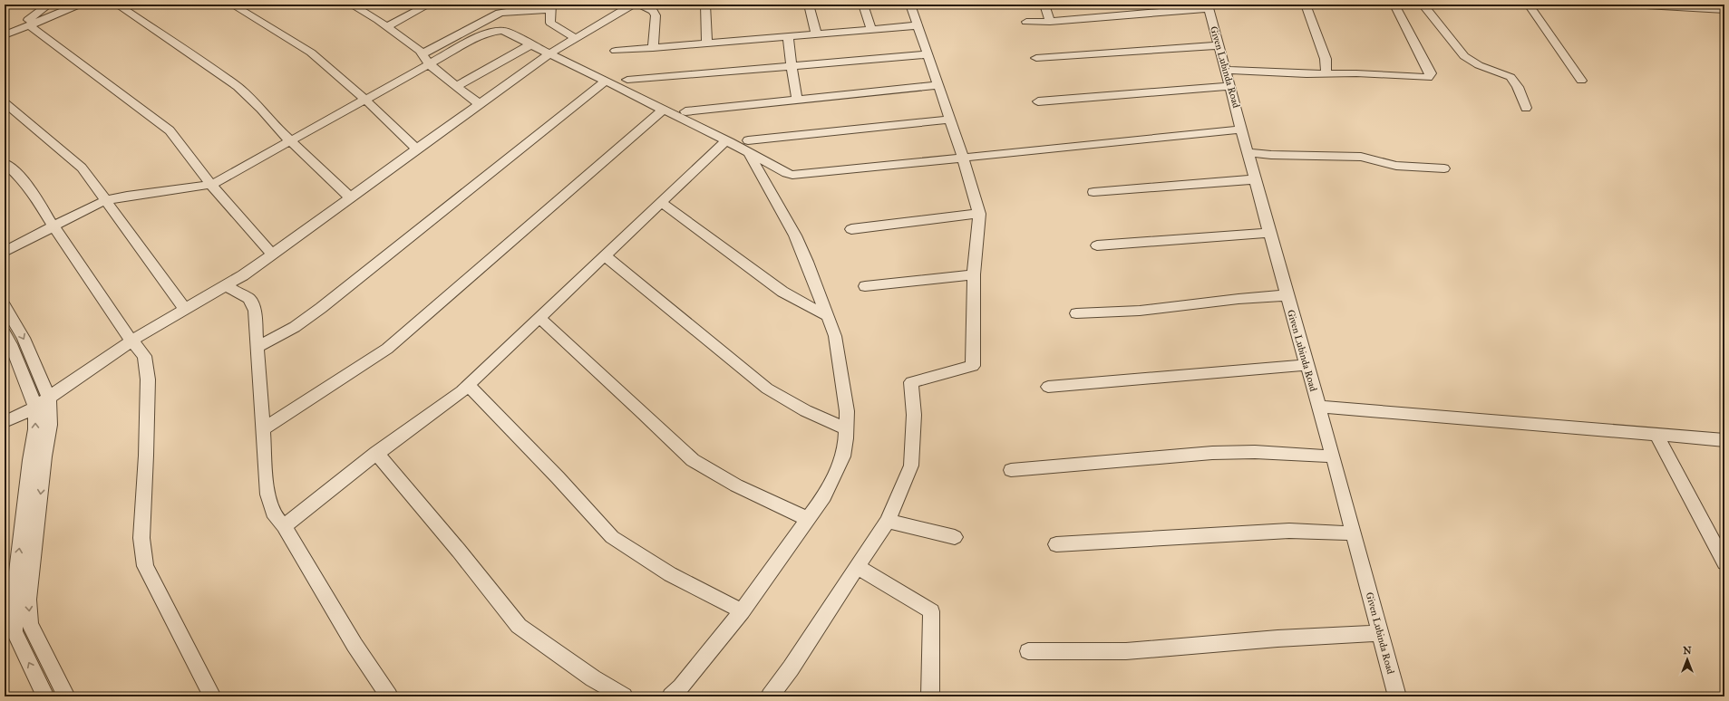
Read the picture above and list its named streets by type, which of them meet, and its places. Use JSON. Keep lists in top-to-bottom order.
{
  "streets": {
    "street": ["Given Lubinda Road"]
  },
  "north": "top"
}
